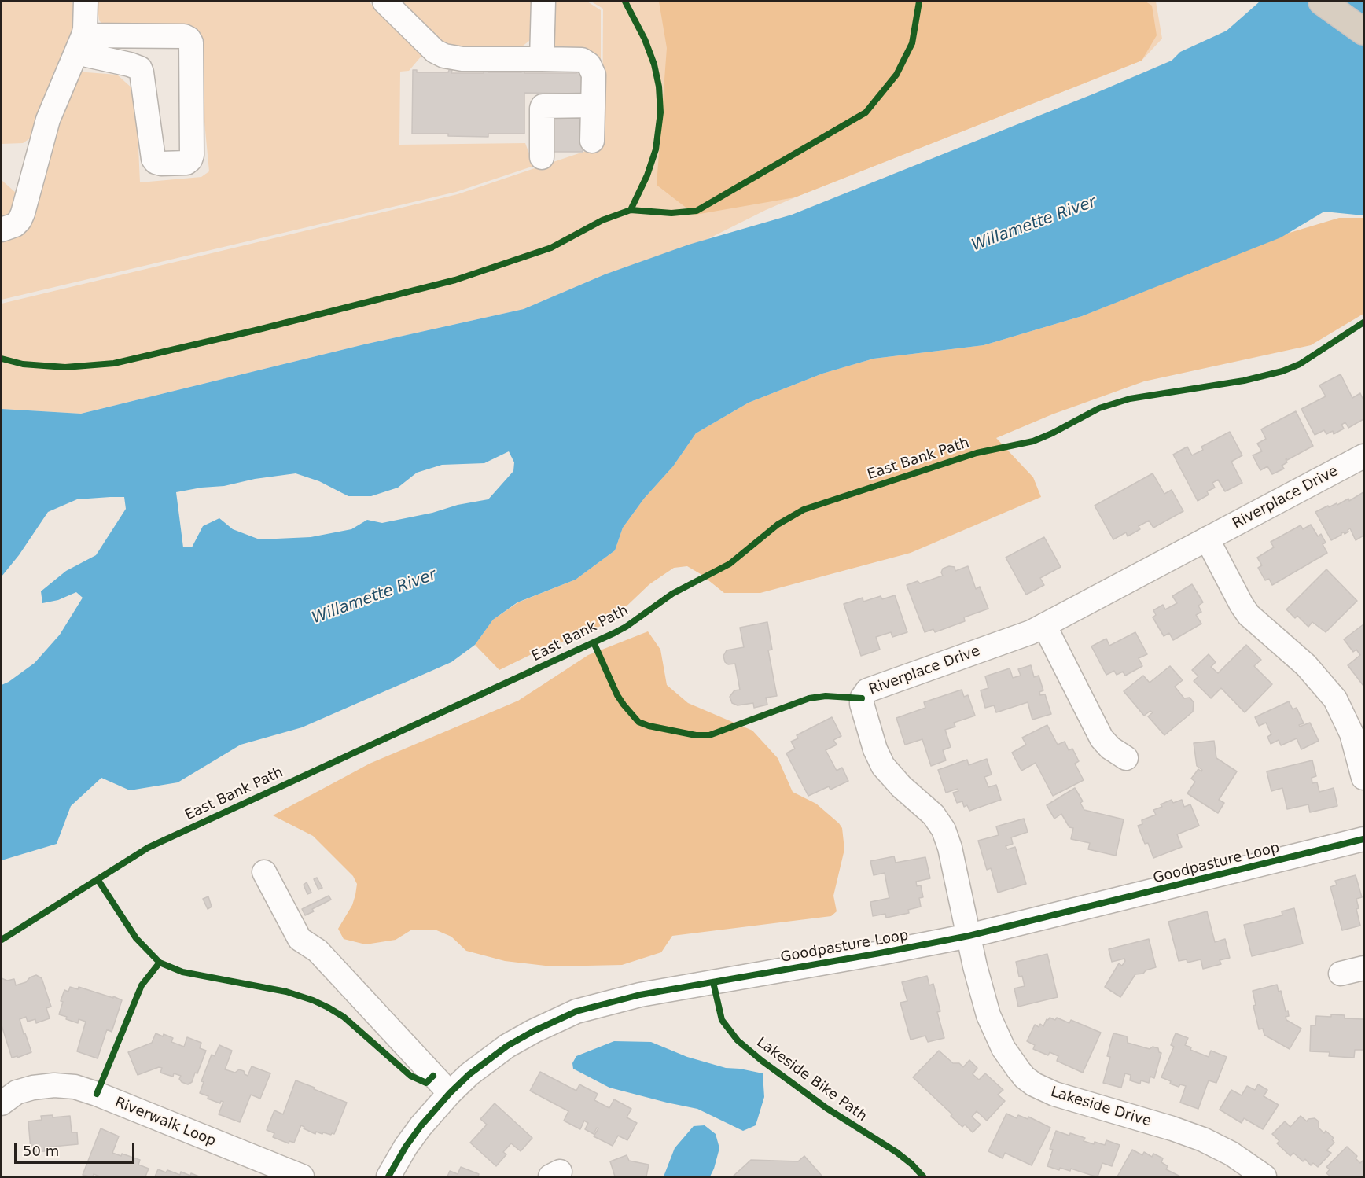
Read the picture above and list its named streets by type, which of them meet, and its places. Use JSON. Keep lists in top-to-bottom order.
{
  "streets": {
    "street": [
      "Riverplace Drive",
      "Goodpasture Loop",
      "Lakeside Drive",
      "Riverwalk Loop"
    ],
    "cycle path": ["East Bank Path", "Lakeside Bike Path"]
  },
  "crossings": [
    ["Riverplace Drive", "Goodpasture Loop"],
    ["Riverplace Drive", "Lakeside Drive"],
    ["Goodpasture Loop", "Lakeside Drive"]
  ],
  "water": ["Willamette River"],
  "scale_bar": "50 m"
}
